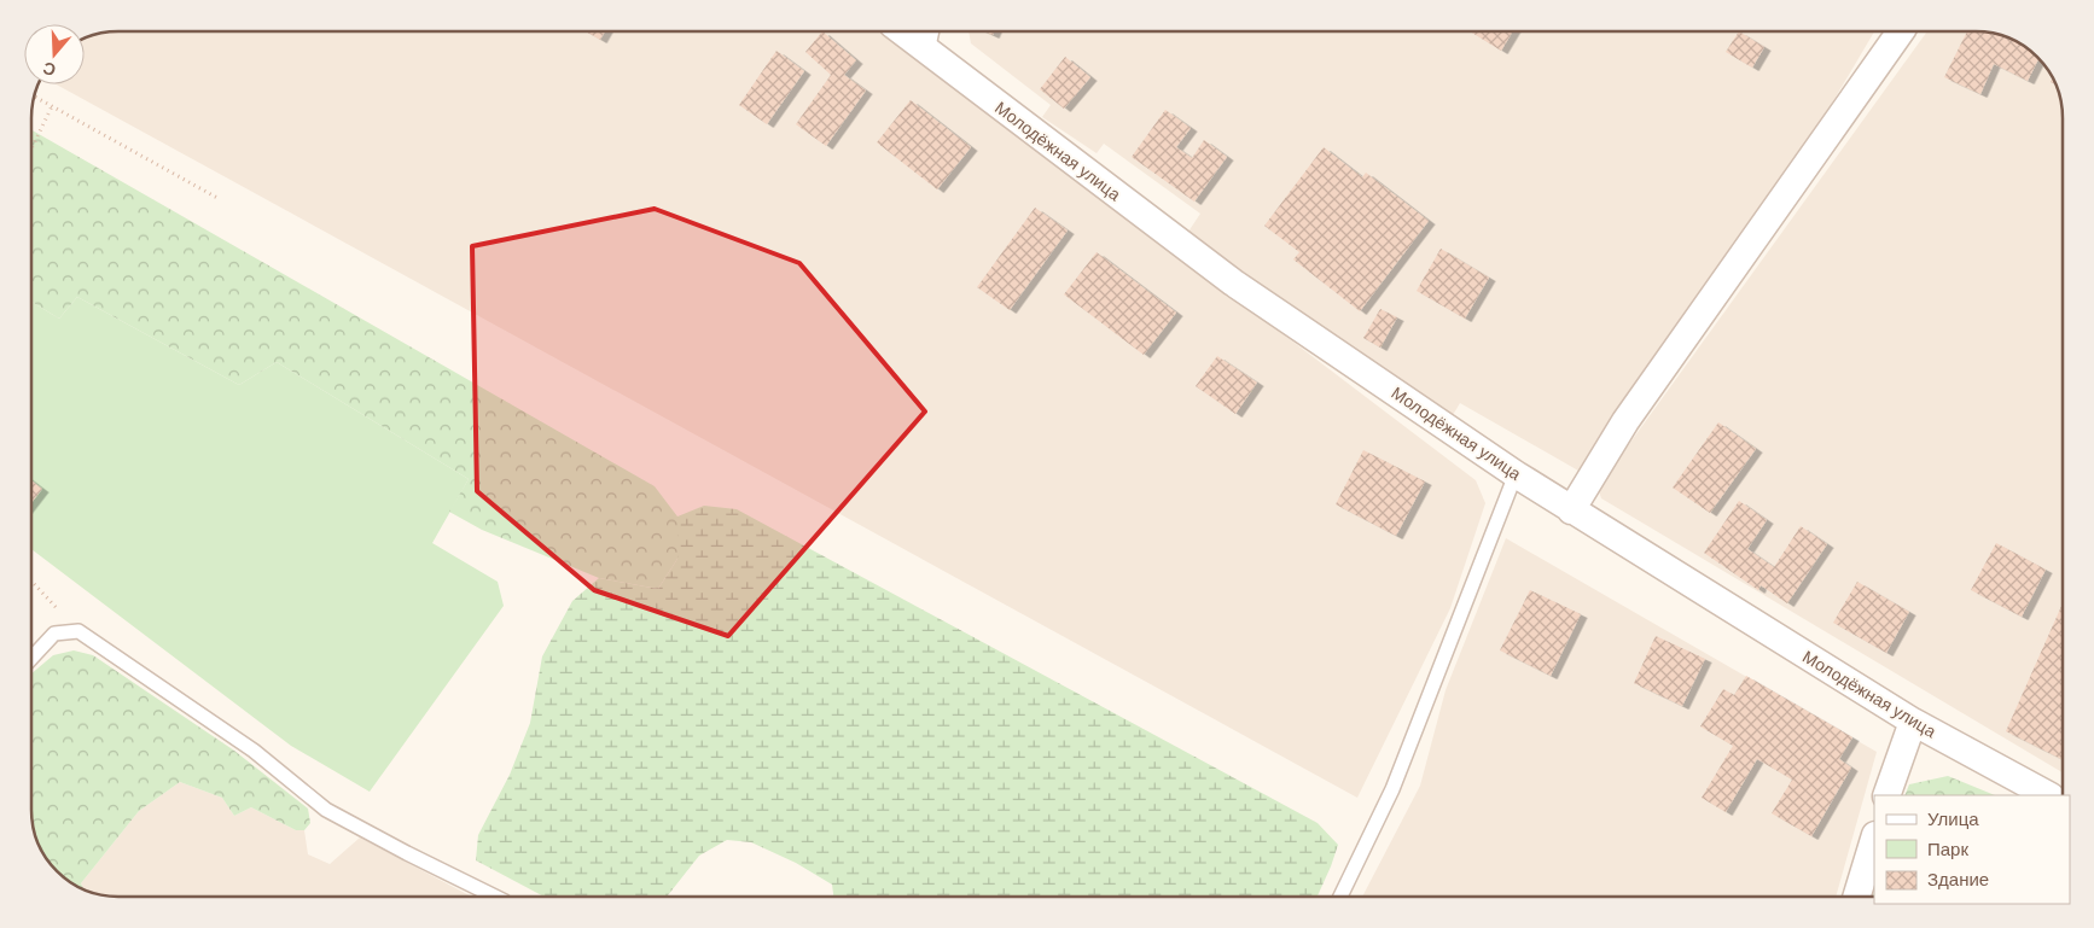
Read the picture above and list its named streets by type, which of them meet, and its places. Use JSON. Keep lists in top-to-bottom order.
{
  "streets": {
    "street": ["Молодёжная улица"]
  },
  "legend": ["Улица", "Парк", "Здание"],
  "north": "bottom"
}
